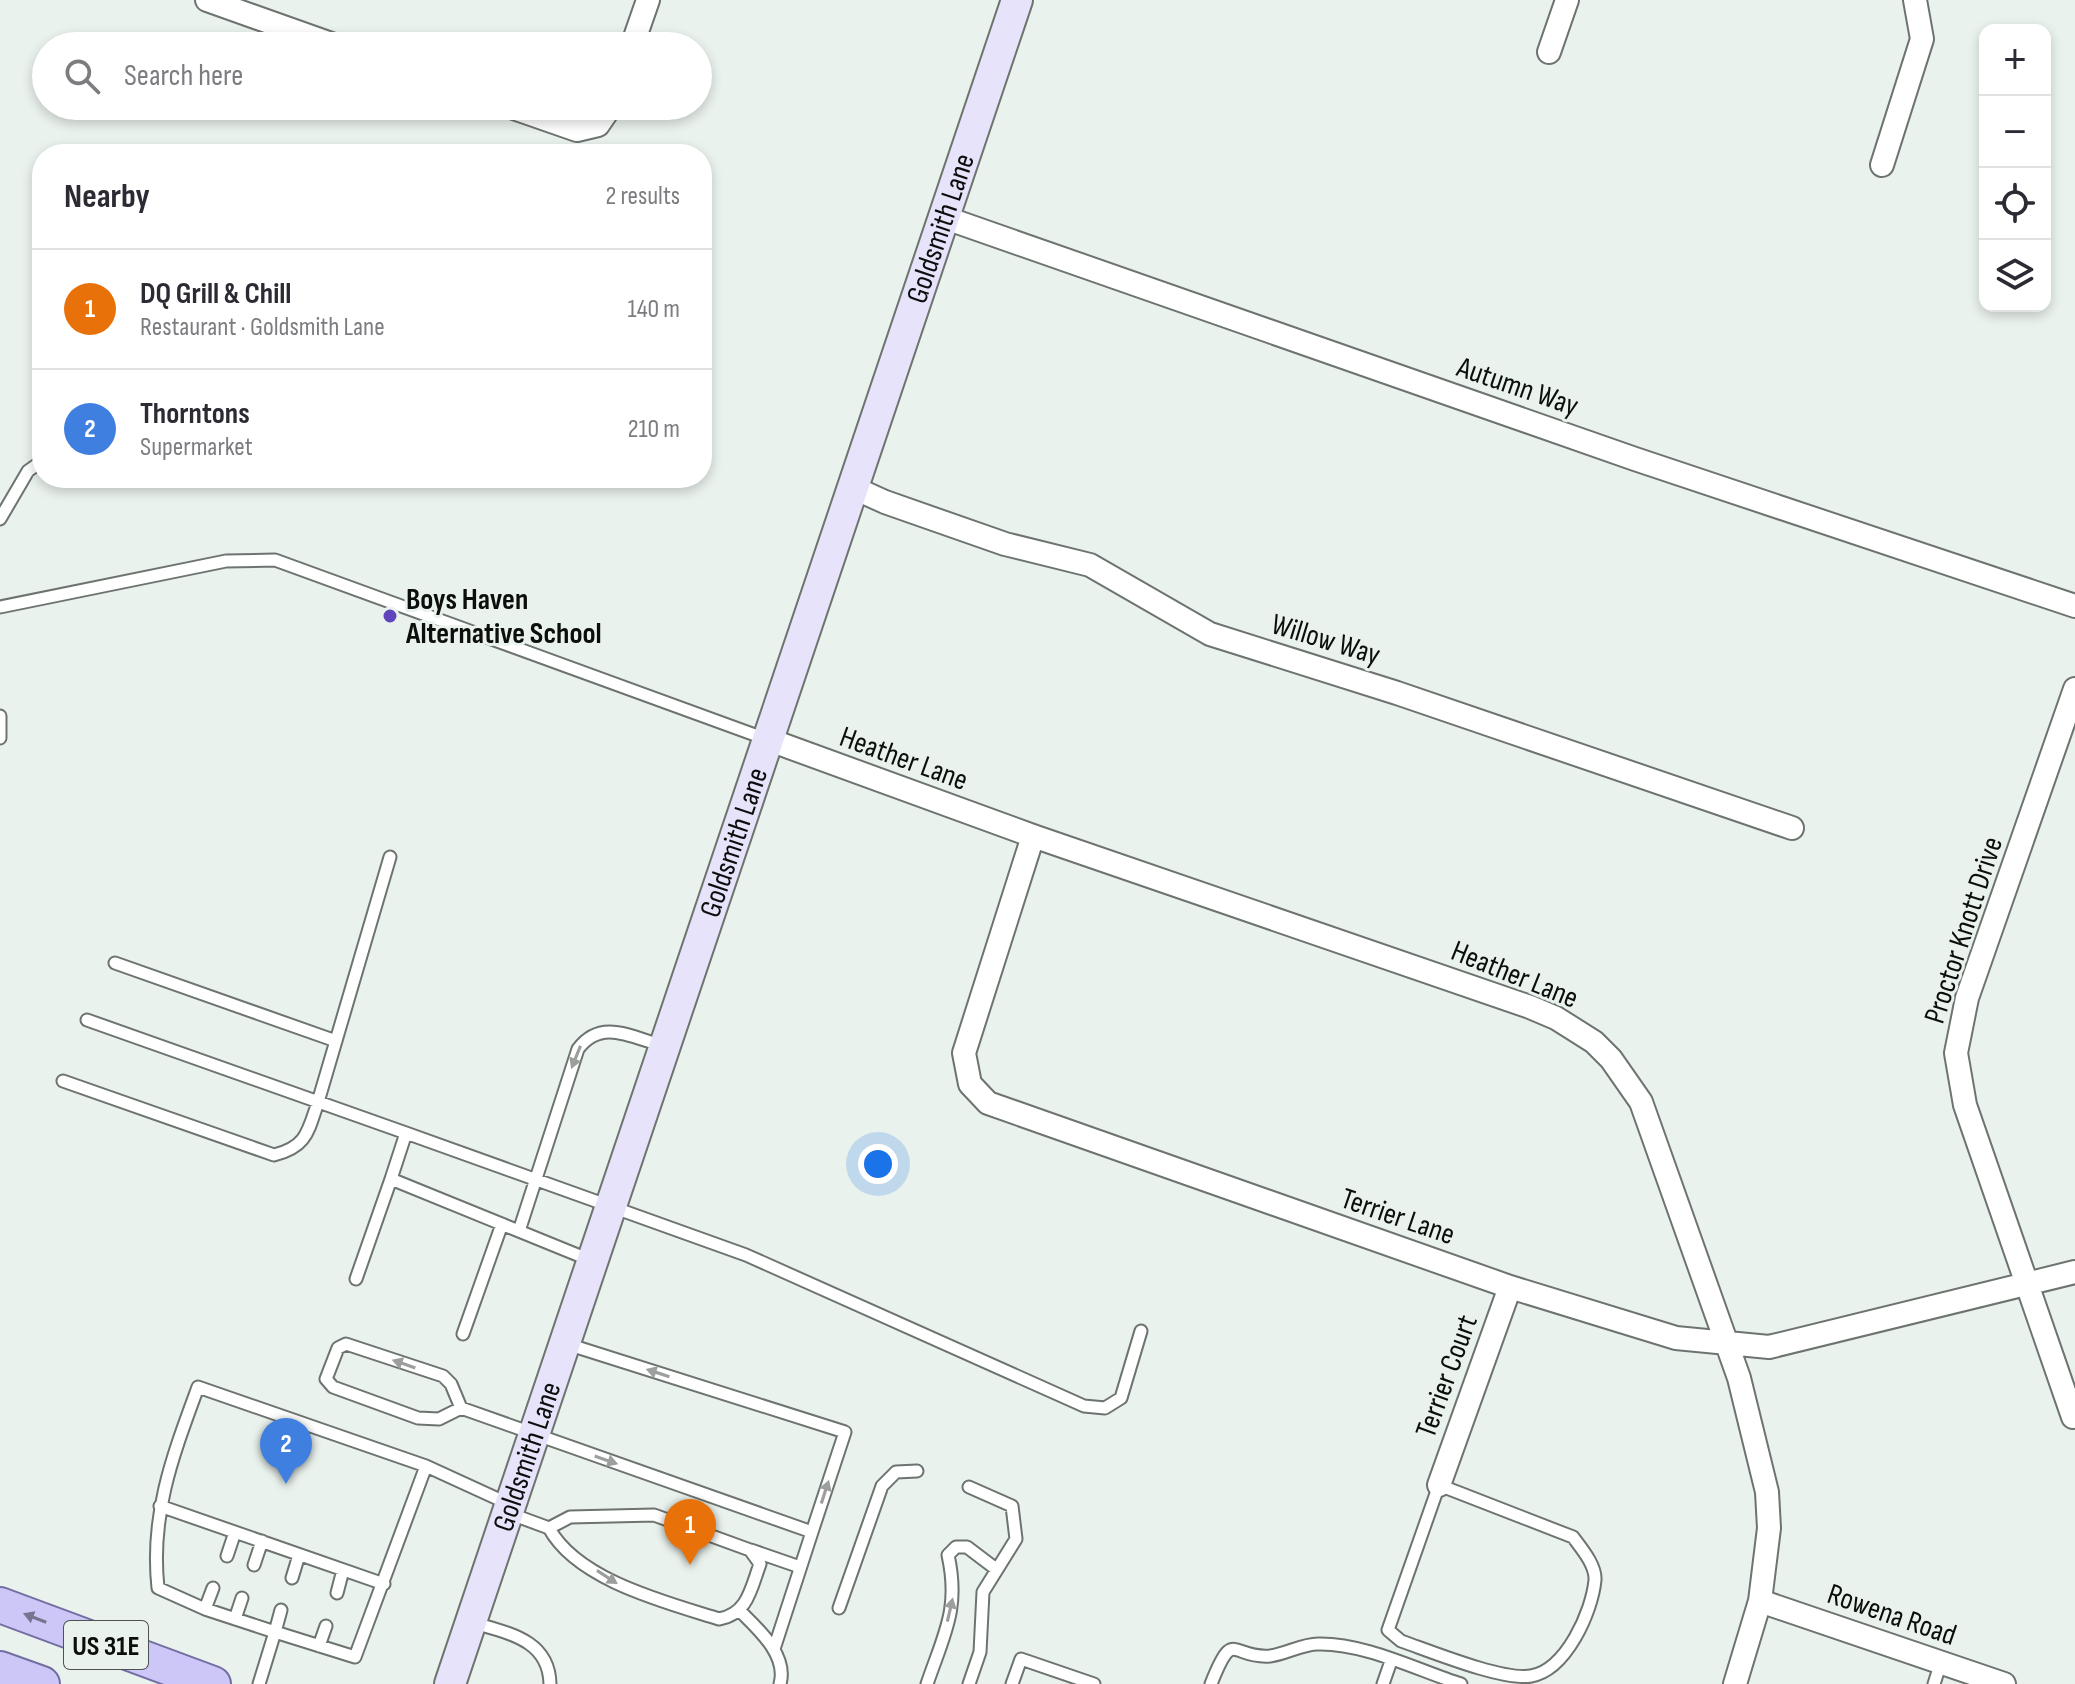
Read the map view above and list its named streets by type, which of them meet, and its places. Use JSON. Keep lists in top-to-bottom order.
{
  "streets": {
    "main road": ["US 31E"],
    "street": [
      "Goldsmith Lane",
      "Autumn Way",
      "Willow Way",
      "Heather Lane",
      "Proctor Knott Drive",
      "Terrier Lane",
      "Terrier Court",
      "Rowena Road"
    ]
  },
  "crossings": [
    ["Goldsmith Lane", "Autumn Way"],
    ["Goldsmith Lane", "Willow Way"],
    ["Goldsmith Lane", "Heather Lane"],
    ["Heather Lane", "Terrier Lane"],
    ["Heather Lane", "Rowena Road"],
    ["Proctor Knott Drive", "Terrier Lane"],
    ["Terrier Lane", "Terrier Court"]
  ],
  "places": ["Boys Haven Alternative School"],
  "page": {
    "map_buttons": ["+", "−"],
    "search": "Search here",
    "heading": ["Nearby", "2 results"],
    "list": [
      {
        "mark": "1",
        "name": "DQ Grill & Chill",
        "note": "Restaurant · Goldsmith Lane",
        "value": "140 m"
      },
      {
        "mark": "2",
        "name": "Thorntons",
        "note": "Supermarket",
        "value": "210 m"
      }
    ],
    "pins": ["2", "1"]
  }
}
